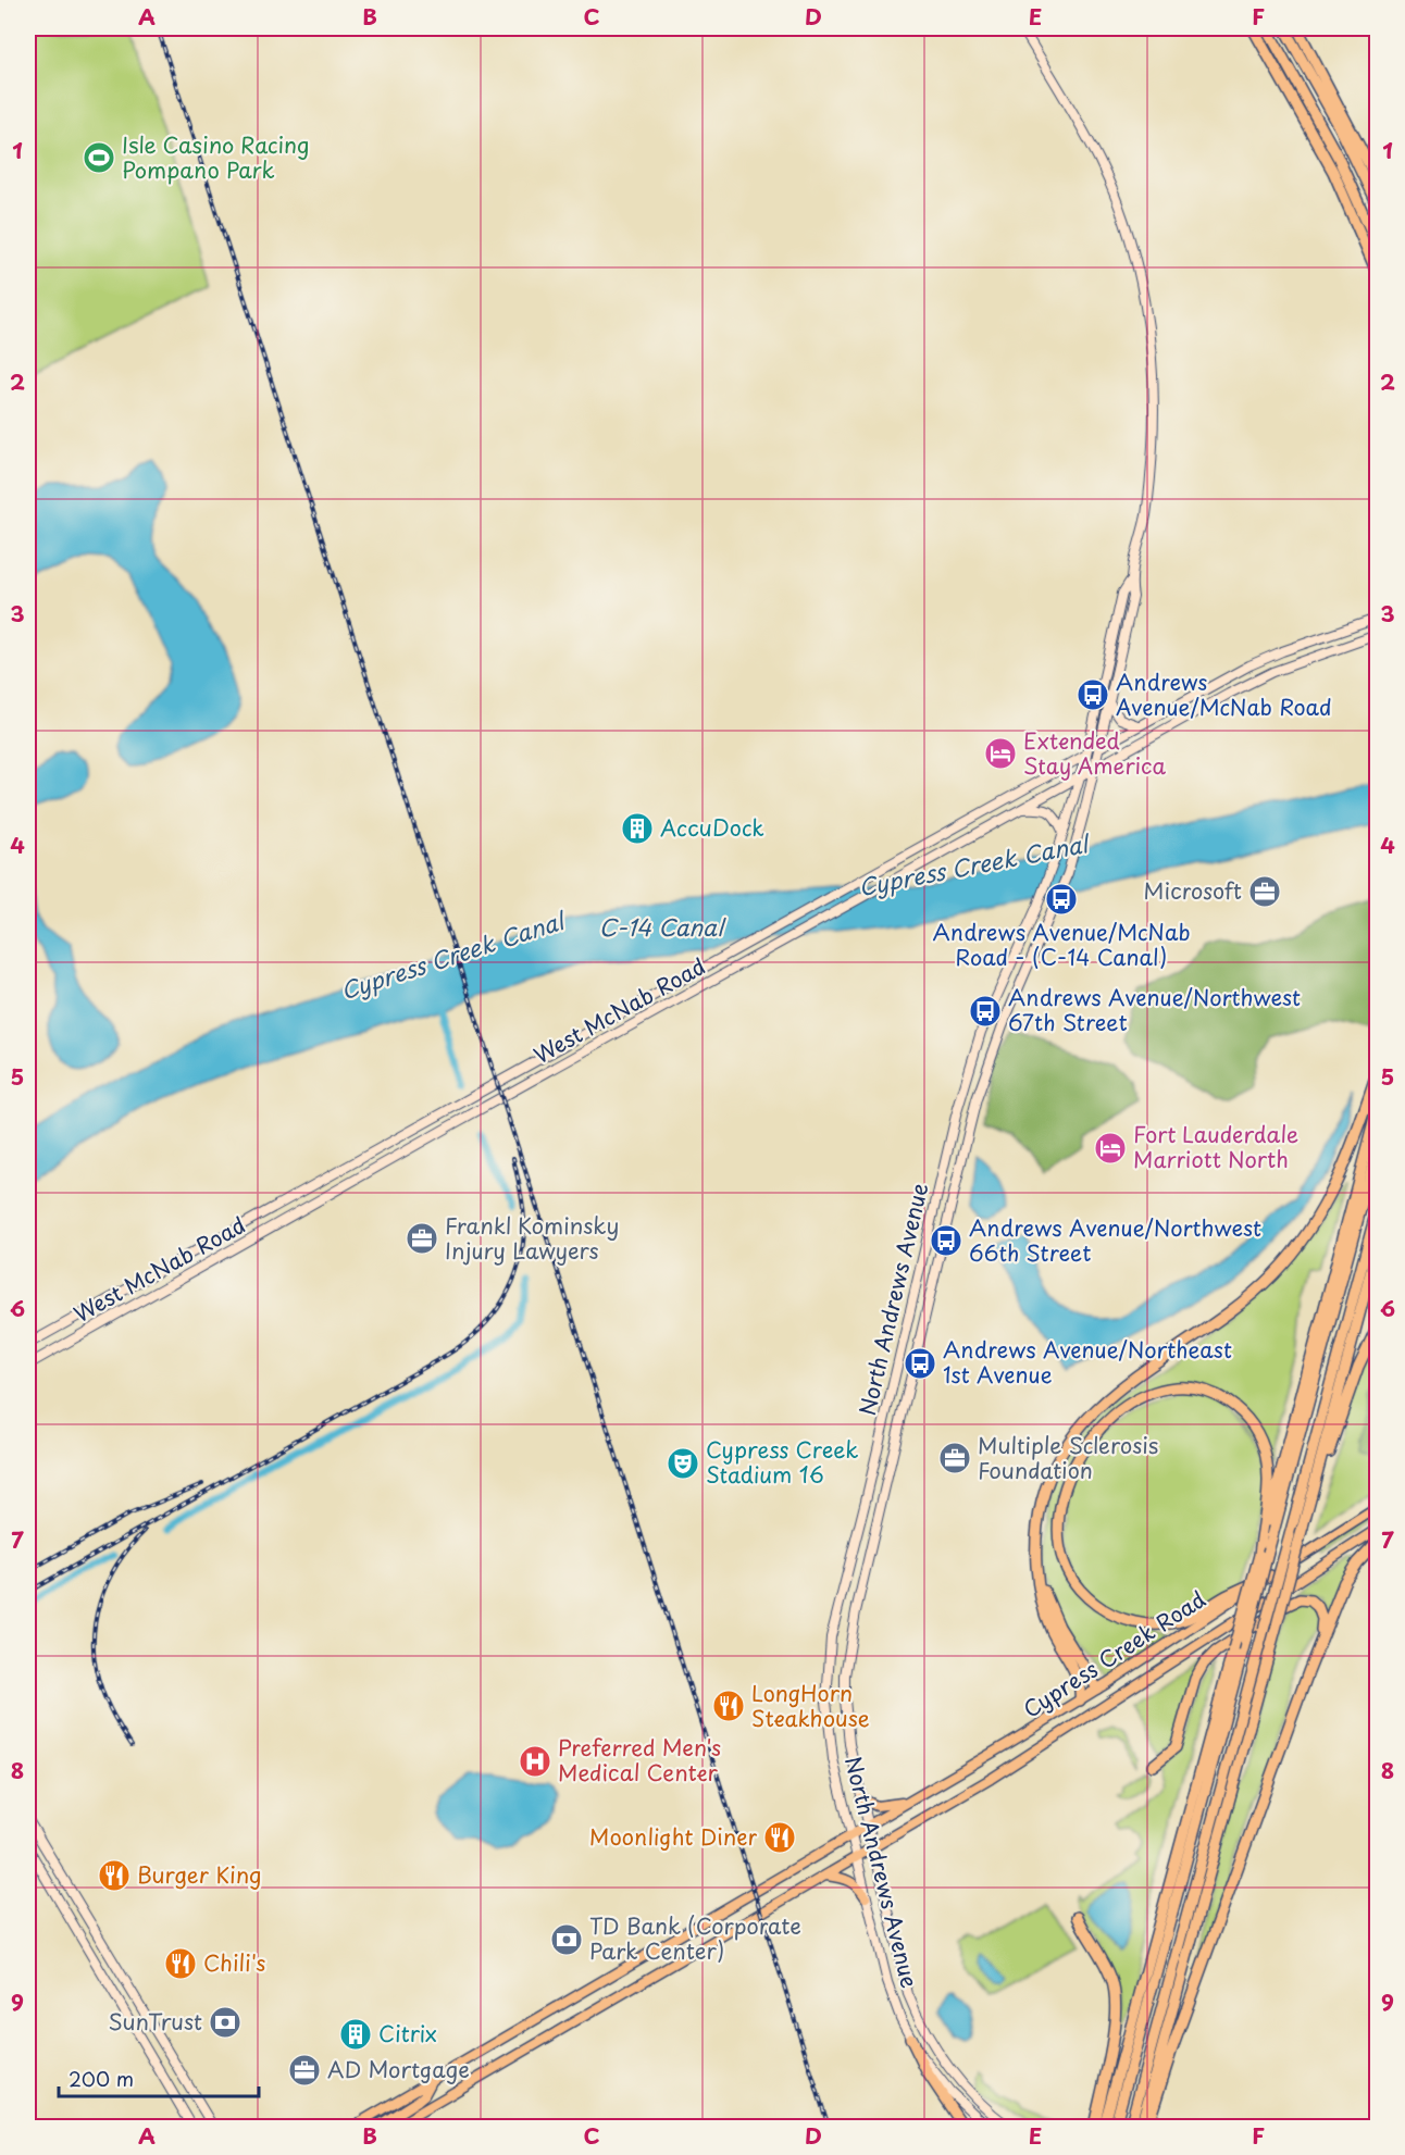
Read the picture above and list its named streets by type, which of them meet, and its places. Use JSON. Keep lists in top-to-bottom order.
{
  "streets": {
    "main road": ["West McNab Road", "North Andrews Avenue", "Cypress Creek Road"]
  },
  "crossings": [
    ["West McNab Road", "North Andrews Avenue"],
    ["North Andrews Avenue", "Cypress Creek Road"]
  ],
  "water": ["Cypress Creek Canal", "C-14 Canal"],
  "places": {
    "sports": ["Isle Casino Racing Pompano Park"],
    "bus stop": [
      "Andrews Avenue/McNab Road",
      "Andrews Avenue/McNab Road - (C-14 Canal)",
      "Andrews Avenue/Northwest 67th Street",
      "Andrews Avenue/Northwest 66th Street",
      "Andrews Avenue/Northeast 1st Avenue"
    ],
    "hotel": ["Extended Stay America", "Fort Lauderdale Marriott North"],
    "building": ["AccuDock", "Citrix"],
    "office": [
      "Microsoft",
      "Frankl Kominsky Injury Lawyers",
      "Multiple Sclerosis Foundation",
      "AD Mortgage"
    ],
    "theatre": ["Cypress Creek Stadium 16"],
    "restaurant": [
      "LongHorn Steakhouse",
      "Moonlight Diner",
      "Burger King",
      "Chili's"
    ],
    "hospital": ["Preferred Men's Medical Center"],
    "bank": ["TD Bank (Corporate Park Center)", "SunTrust"]
  },
  "scale_bar": "200 m",
  "grid": {
    "columns": [
      "A",
      "B",
      "C",
      "D",
      "E",
      "F"
    ],
    "rows": [
      "1",
      "2",
      "3",
      "4",
      "5",
      "6",
      "7",
      "8",
      "9"
    ]
  }
}
